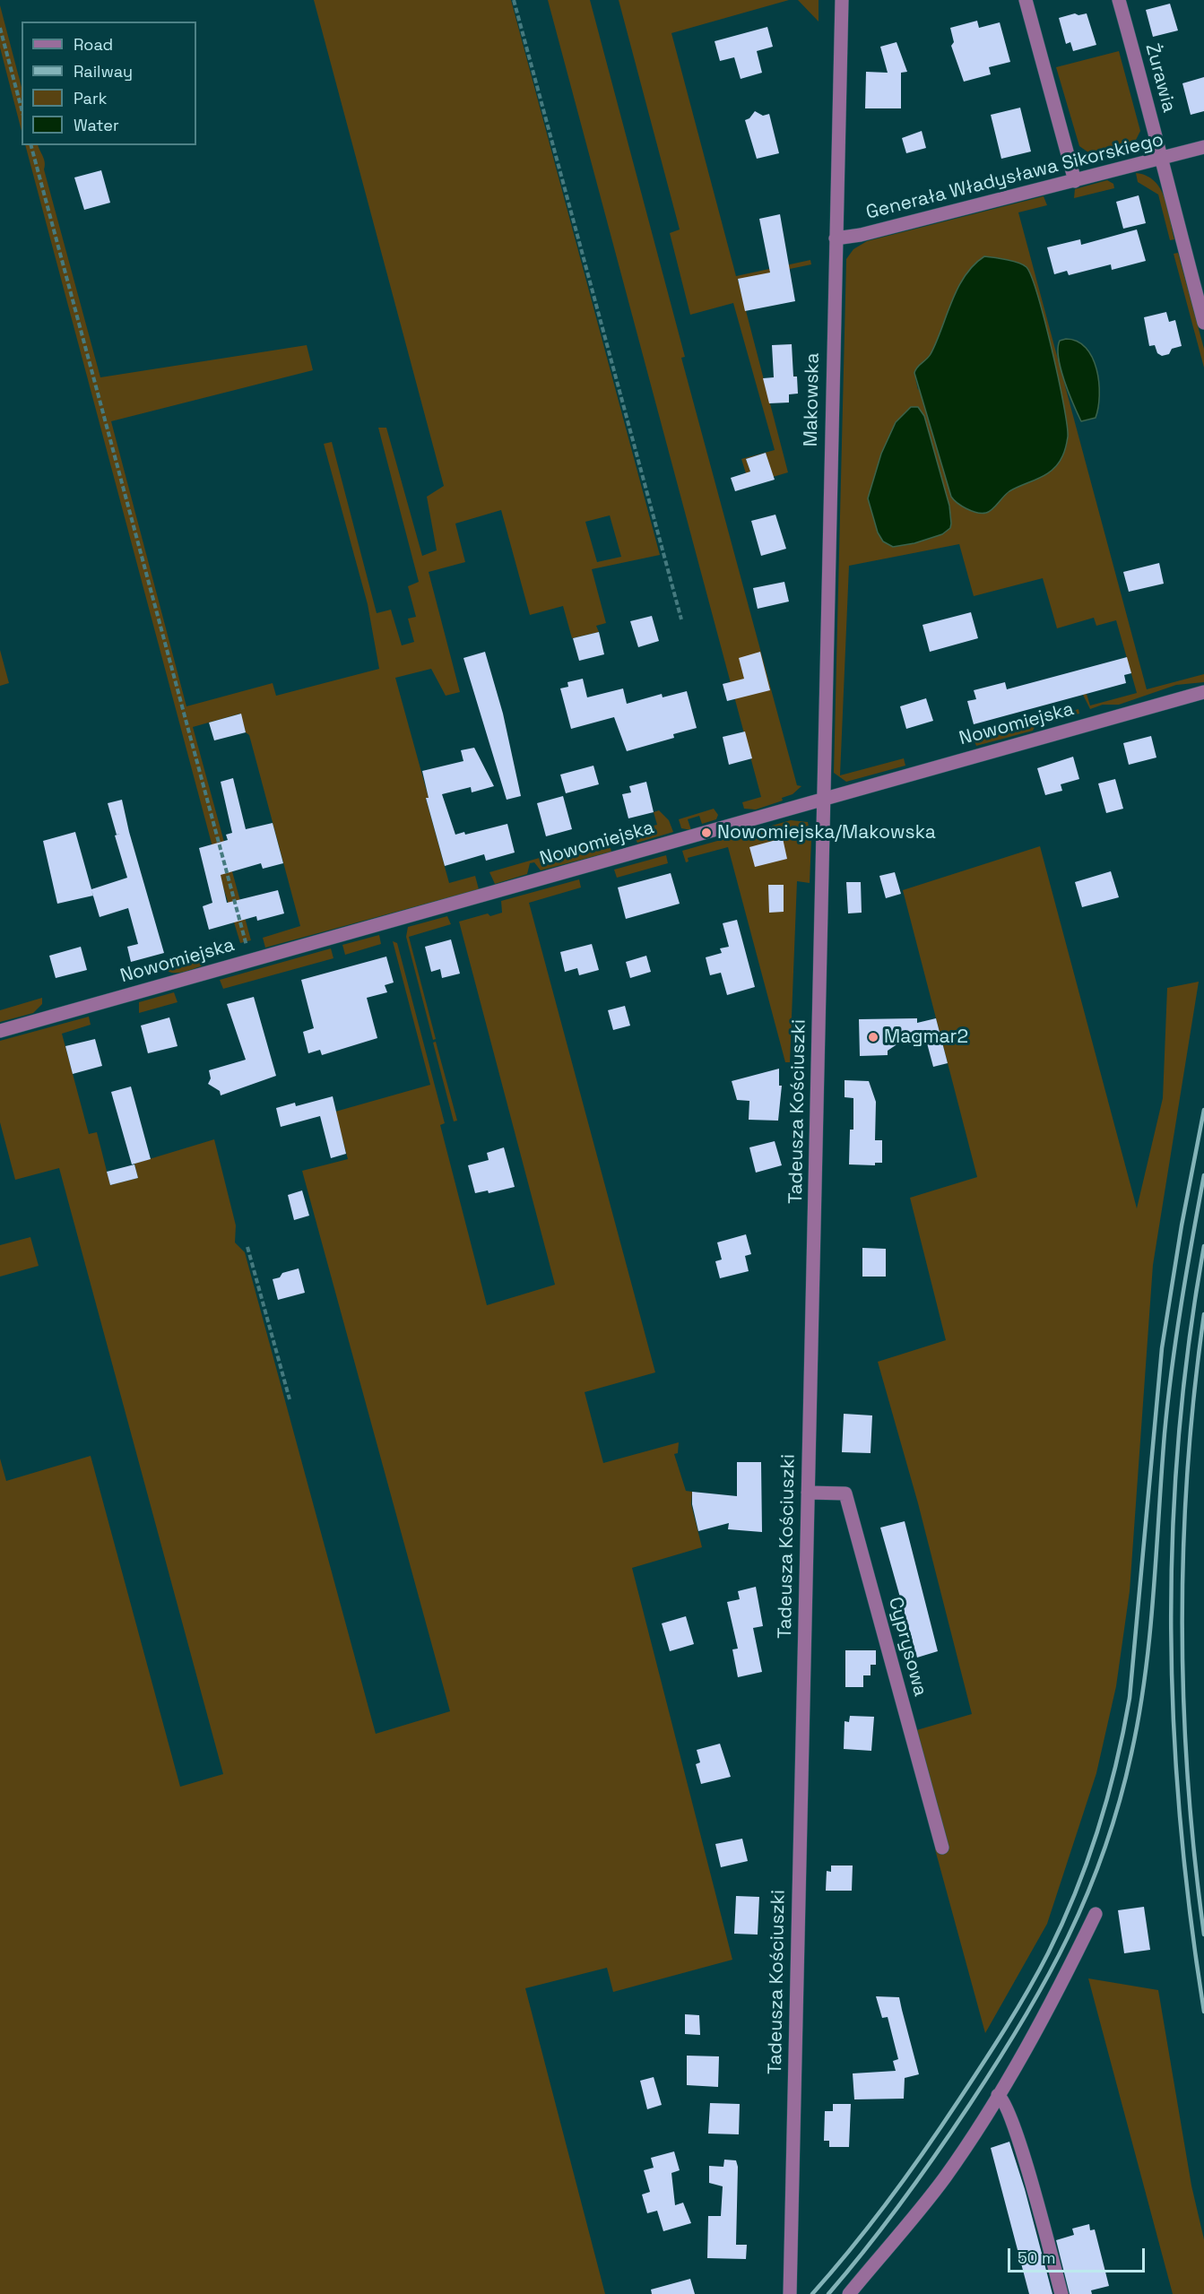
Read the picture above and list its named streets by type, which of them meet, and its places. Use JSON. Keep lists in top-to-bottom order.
{
  "streets": {
    "street": [
      "Żurawia",
      "Generała Władysława Sikorskiego",
      "Makowska",
      "Nowomiejska",
      "Tadeusza Kościuszki",
      "Cyprysowa"
    ]
  },
  "crossings": [
    ["Żurawia", "Generała Władysława Sikorskiego"],
    ["Generała Władysława Sikorskiego", "Makowska"],
    ["Makowska", "Nowomiejska"],
    ["Makowska", "Tadeusza Kościuszki"],
    ["Nowomiejska", "Tadeusza Kościuszki"],
    ["Tadeusza Kościuszki", "Cyprysowa"]
  ],
  "places": ["Nowomiejska/Makowska", "Magmar2"],
  "legend": [
    "Road",
    "Railway",
    "Park",
    "Water"
  ],
  "scale_bar": "50 m"
}
